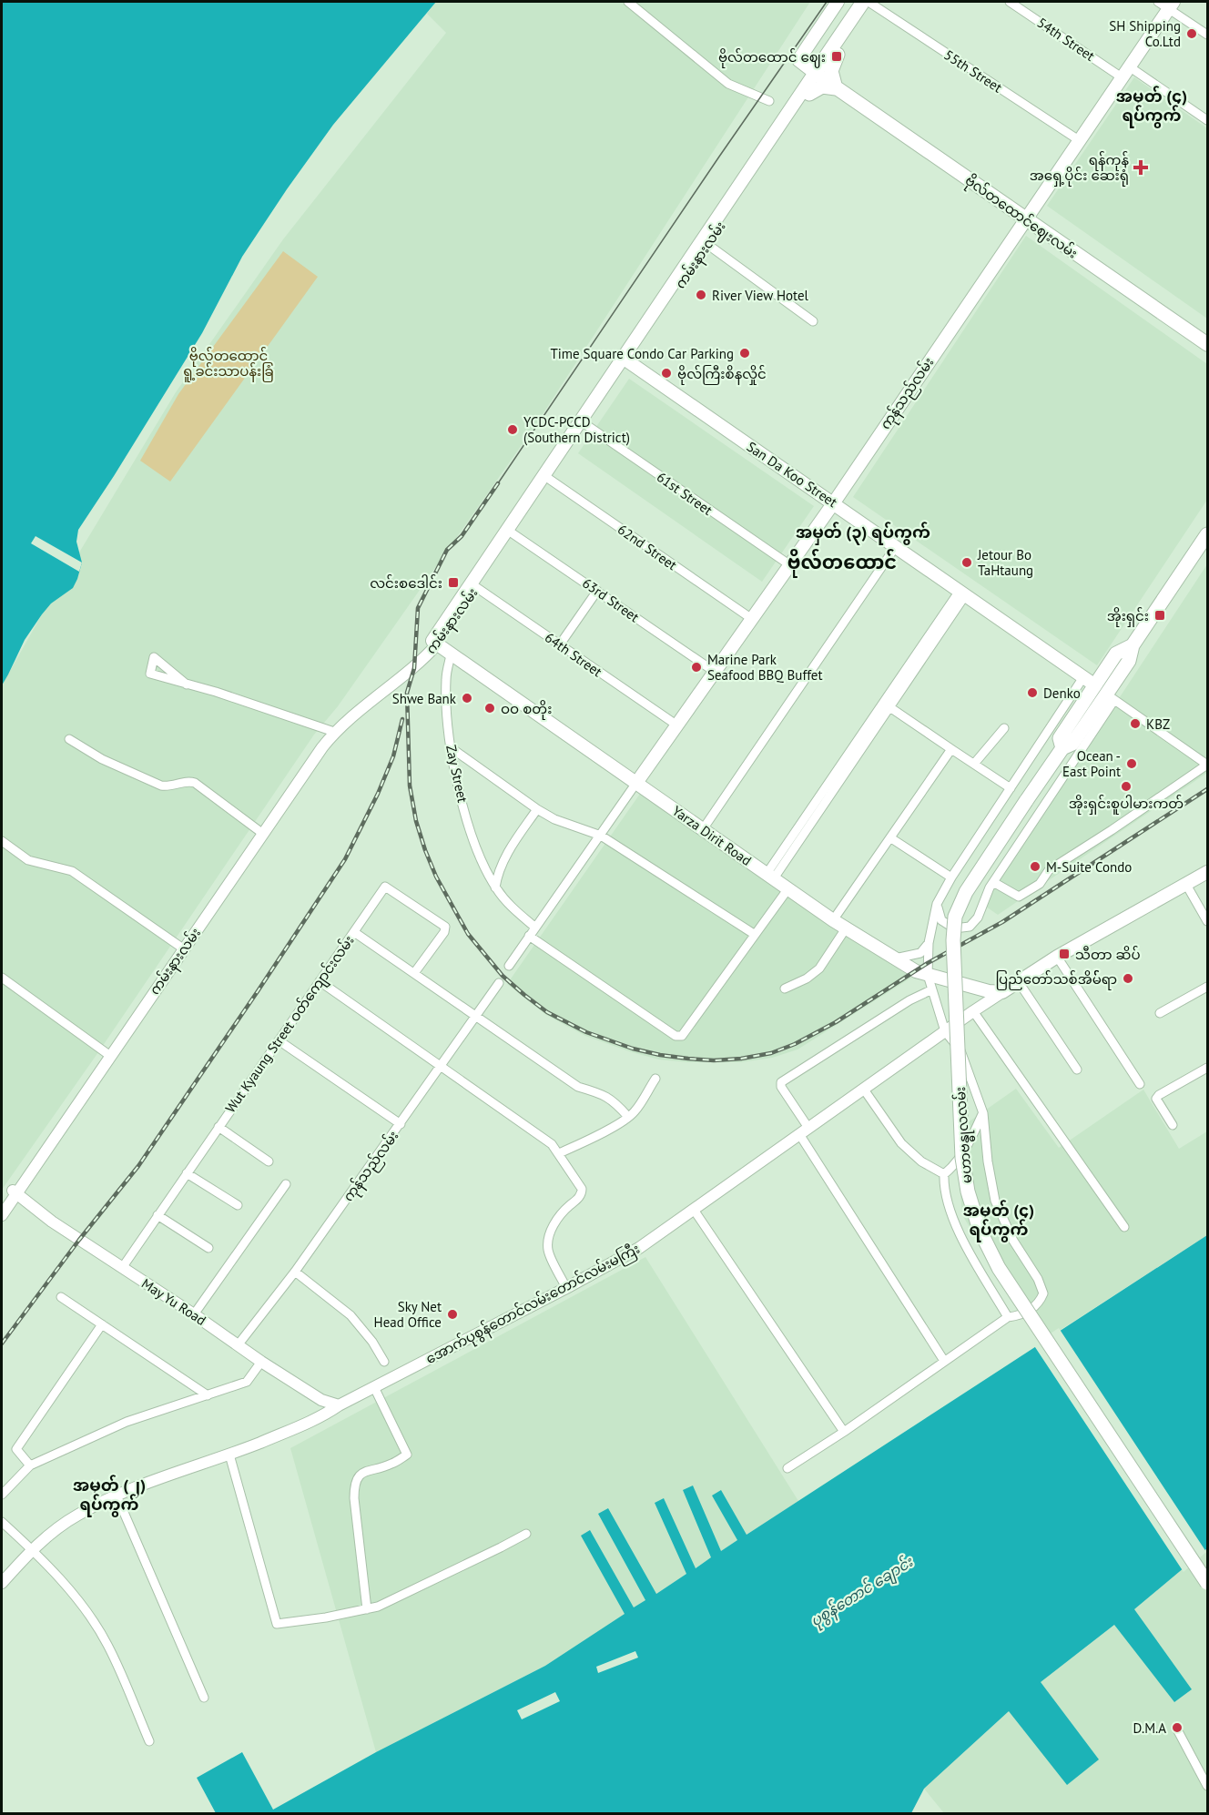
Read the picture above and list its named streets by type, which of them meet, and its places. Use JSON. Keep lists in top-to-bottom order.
{
  "streets": {
    "main road": [
      "ဗိုလ်တထောင်ဈေးလမ်း",
      "ကမ်းနားလမ်း",
      "ကုန်သည်လမ်း",
      "San Da Koo Street",
      "Yarza Dirit Road",
      "မဟာဗန္ဓုလလမ်း",
      "အောက်ပုစွန်တောင်လမ်းတောင်လမ်းမကြီး"
    ],
    "street": [
      "54th Street",
      "55th Street",
      "61st Street",
      "62nd Street",
      "63rd Street",
      "64th Street",
      "Zay Street",
      "Wut Kyaung Street ဝတ်ကျောင်းလမ်း",
      "May Yu Road"
    ]
  },
  "crossings": [
    ["54th Street", "ကုန်သည်လမ်း"],
    ["55th Street", "ကမ်းနားလမ်း"],
    ["55th Street", "ကုန်သည်လမ်း"],
    ["ဗိုလ်တထောင်ဈေးလမ်း", "ကမ်းနားလမ်း"],
    ["ဗိုလ်တထောင်ဈေးလမ်း", "ကုန်သည်လမ်း"],
    ["ကမ်းနားလမ်း", "San Da Koo Street"],
    ["ကမ်းနားလမ်း", "61st Street"],
    ["ကမ်းနားလမ်း", "62nd Street"],
    ["ကမ်းနားလမ်း", "63rd Street"],
    ["ကမ်းနားလမ်း", "64th Street"],
    ["ကမ်းနားလမ်း", "Yarza Dirit Road"],
    ["ကမ်းနားလမ်း", "May Yu Road"],
    ["ကုန်သည်လမ်း", "San Da Koo Street"],
    ["ကုန်သည်လမ်း", "61st Street"],
    ["ကုန်သည်လမ်း", "62nd Street"],
    ["ကုန်သည်လမ်း", "63rd Street"],
    ["ကုန်သည်လမ်း", "64th Street"],
    ["ကုန်သည်လမ်း", "Yarza Dirit Road"],
    ["ကုန်သည်လမ်း", "May Yu Road"],
    ["San Da Koo Street", "မဟာဗန္ဓုလလမ်း"],
    ["Zay Street", "Yarza Dirit Road"],
    ["Yarza Dirit Road", "အောက်ပုစွန်တောင်လမ်းတောင်လမ်းမကြီး"],
    ["Wut Kyaung Street ဝတ်ကျောင်းလမ်း", "May Yu Road"],
    ["May Yu Road", "အောက်ပုစွန်တောင်လမ်းတောင်လမ်းမကြီး"]
  ],
  "districts": [
    "အမှတ် (၄) ရပ်ကွက်",
    "အမှတ် (၃) ရပ်ကွက်",
    "ဗိုလ်တထောင်",
    "အမှတ် (၄) ရပ်ကွက်",
    "အမှတ် (၂) ရပ်ကွက်"
  ],
  "water": ["ပုစွန်တောင် ချောင်း"],
  "parks": ["ဗိုလ်တထောင် ရူ့ခင်းသာပန်းခြံ"],
  "places": {
    "other": [
      "SH Shipping Co.Ltd",
      "River View Hotel",
      "Time Square Condo Car Parking",
      "ဗိုလ်ကြီးစိနလှိုင်",
      "YCDC-PCCD (Southern District)",
      "Jetour Bo TaHtaung",
      "Marine Park Seafood BBQ Buffet",
      "Denko",
      "Shwe Bank",
      "ဝဝ စတိုး",
      "KBZ",
      "Ocean - East Point",
      "အိုးရှင်းစူပါမားကတ်",
      "M-Suite Condo",
      "ပြည်တော်သစ်အိမ််ရာ",
      "Sky Net Head Office",
      "D.M.A"
    ],
    "transit": [
      "ဗိုလ်တထောင် ဈေး",
      "လင်းစဒေါင်း",
      "အိုးရှင်း",
      "သီတာ ဆိပ်"
    ],
    "health": ["ရန်ကုန် အရှေ့ပိုင်း ဆေးရုံ"]
  }
}
